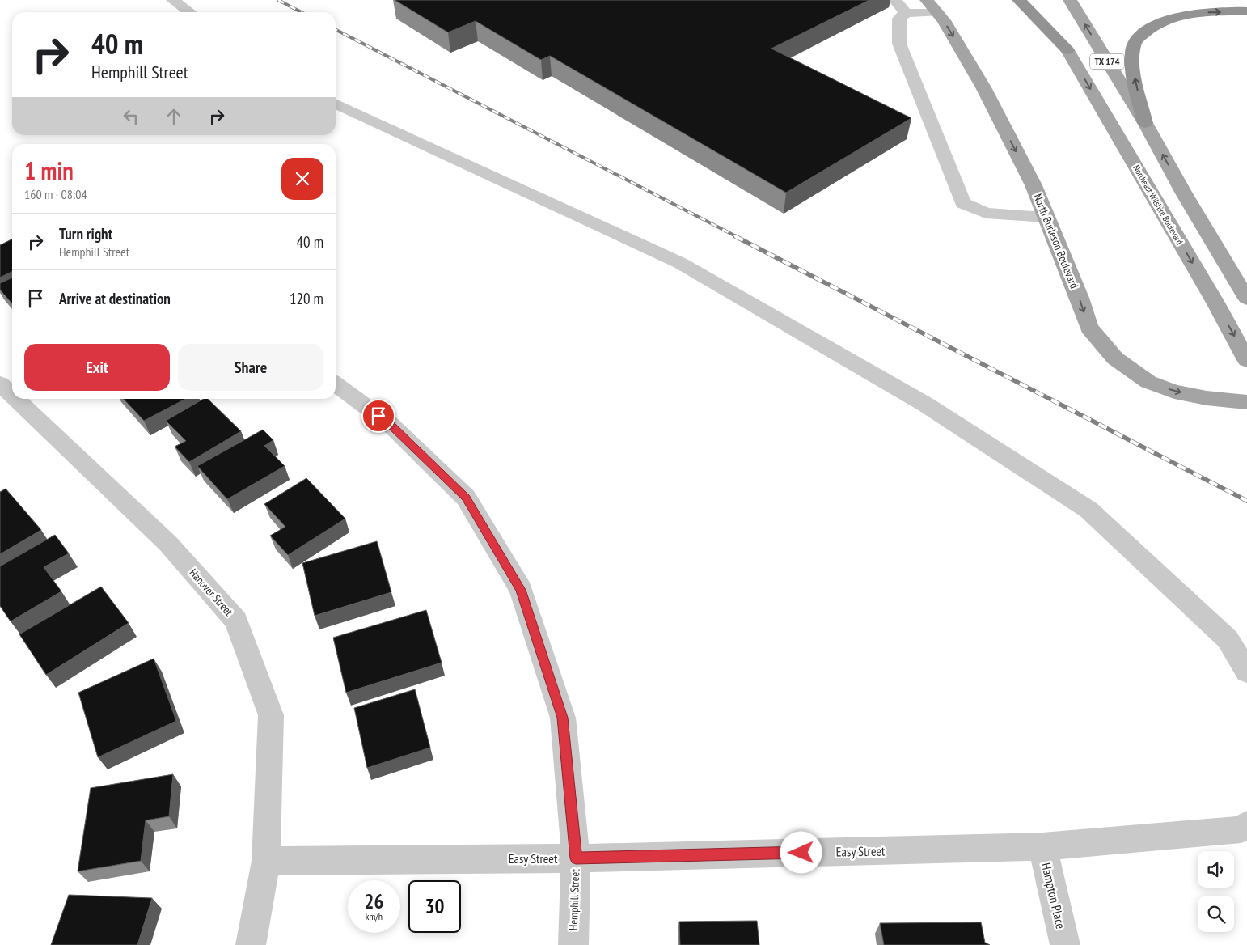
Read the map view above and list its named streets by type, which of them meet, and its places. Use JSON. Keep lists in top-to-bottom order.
{
  "streets": {
    "main road": ["TX 174", "Northeast Wilshire Boulevard", "North Burleson Boulevard"],
    "street": [
      "Hanover Street",
      "Easy Street",
      "Hampton Place",
      "Hemphill Street"
    ]
  },
  "crossings": [
    ["Hanover Street", "Easy Street"],
    ["Easy Street", "Hampton Place"],
    ["Easy Street", "Hemphill Street"]
  ],
  "page": {
    "turn": ["40 m", "Hemphill Street"],
    "heading": ["1 min", "160 m · 08:04"],
    "list": [
      {
        "name": "Turn right",
        "note": "Hemphill Street",
        "value": "40 m"
      },
      {
        "name": "Arrive at destination",
        "value": "120 m"
      }
    ],
    "buttons": ["Exit", "Share"],
    "speed": "26 km/h",
    "limit": "30"
  }
}
